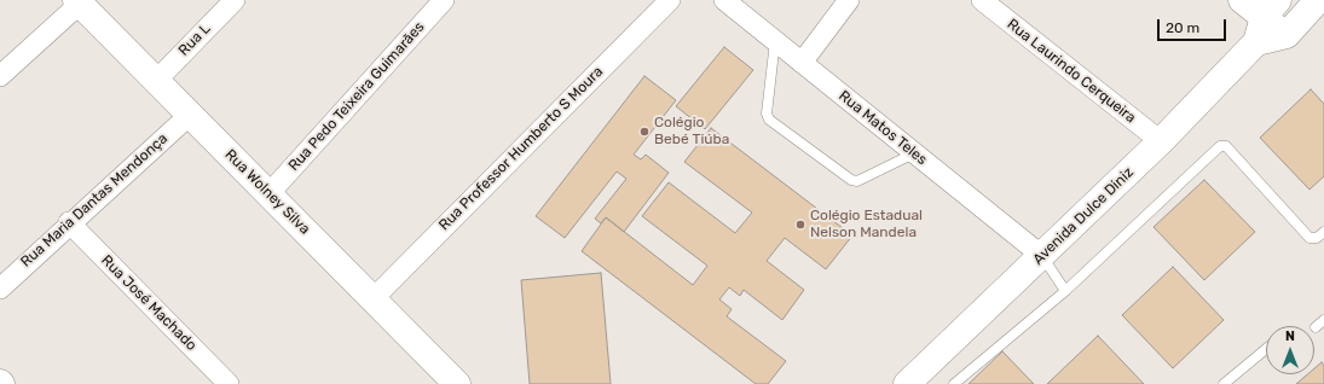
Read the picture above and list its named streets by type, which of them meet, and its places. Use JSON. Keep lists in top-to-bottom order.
{
  "streets": {
    "street": [
      "Rua L",
      "Rua Laurindo Cerqueira",
      "Rua Pedo Teixeira Guimarães",
      "Rua Matos Teles",
      "Rua Professor Humberto S Moura",
      "Rua Wolney Silva",
      "Rua Maria Dantas Mendonça",
      "Avenida Dulce Diniz",
      "Rua José Machado"
    ]
  },
  "crossings": [
    ["Rua L", "Rua Wolney Silva"],
    ["Rua Laurindo Cerqueira", "Avenida Dulce Diniz"],
    ["Rua Pedo Teixeira Guimarães", "Rua Wolney Silva"],
    ["Rua Matos Teles", "Avenida Dulce Diniz"],
    ["Rua Professor Humberto S Moura", "Rua Wolney Silva"],
    ["Rua Wolney Silva", "Rua Maria Dantas Mendonça"],
    ["Rua Maria Dantas Mendonça", "Rua José Machado"]
  ],
  "places": ["Colégio Bebé Tiúba", "Colégio Estadual Nelson Mandela"],
  "scale_bar": "20 m",
  "north": "top"
}
